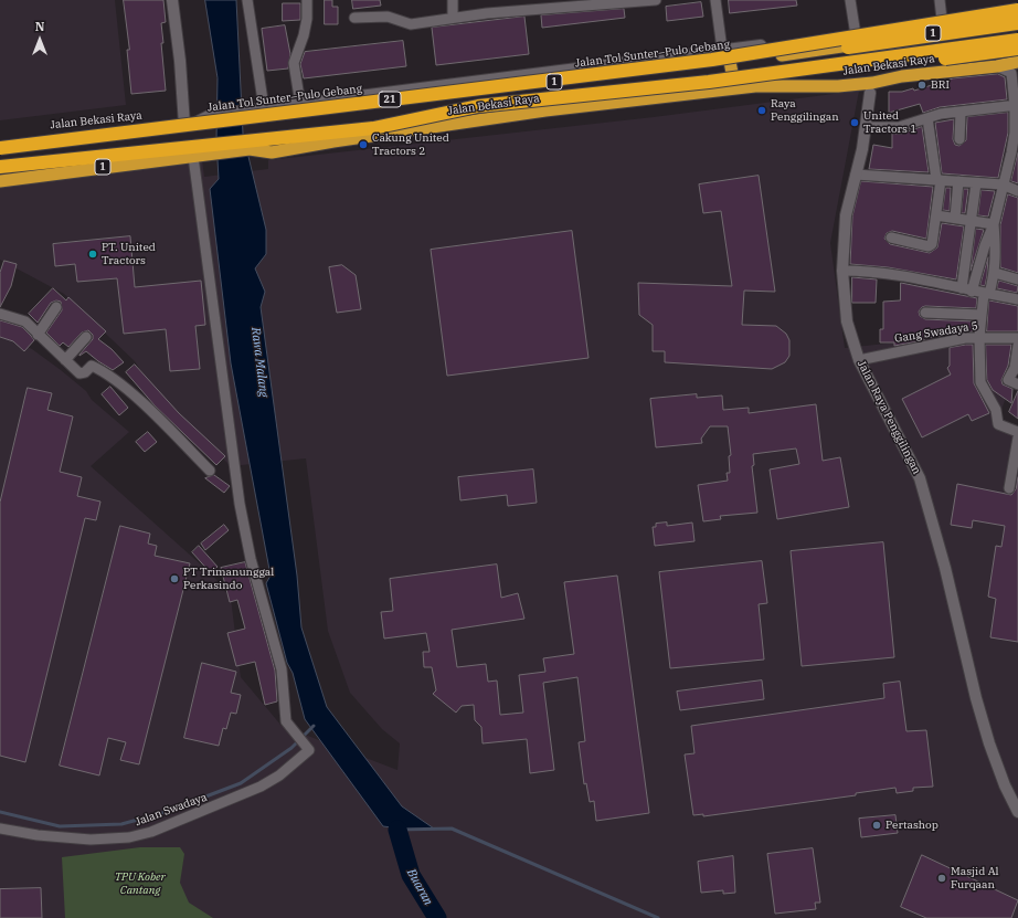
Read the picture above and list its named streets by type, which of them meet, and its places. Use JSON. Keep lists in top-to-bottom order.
{
  "streets": {
    "highway": [
      "1",
      "Jalan Tol Sunter–Pulo Gebang",
      "Jalan Bekasi Raya",
      "21"
    ],
    "street": ["Gang Swadaya 5", "Jalan Raya Penggilingan", "Jalan Swadaya"]
  },
  "crossings": [
    ["Jalan Bekasi Raya", "Jalan Swadaya"],
    ["Gang Swadaya 5", "Jalan Raya Penggilingan"]
  ],
  "water": ["Rawa Malang", "Buaran"],
  "parks": ["TPU Kober Cantang"],
  "places": [
    "BRI",
    "Raya Penggilingan",
    "United Tractors 1",
    "Cakung United Tractors 2",
    "PT. United Tractors",
    "PT Trimanunggal Perkasindo",
    "Pertashop",
    "Masjid Al Furqaan"
  ],
  "north": "top"
}
